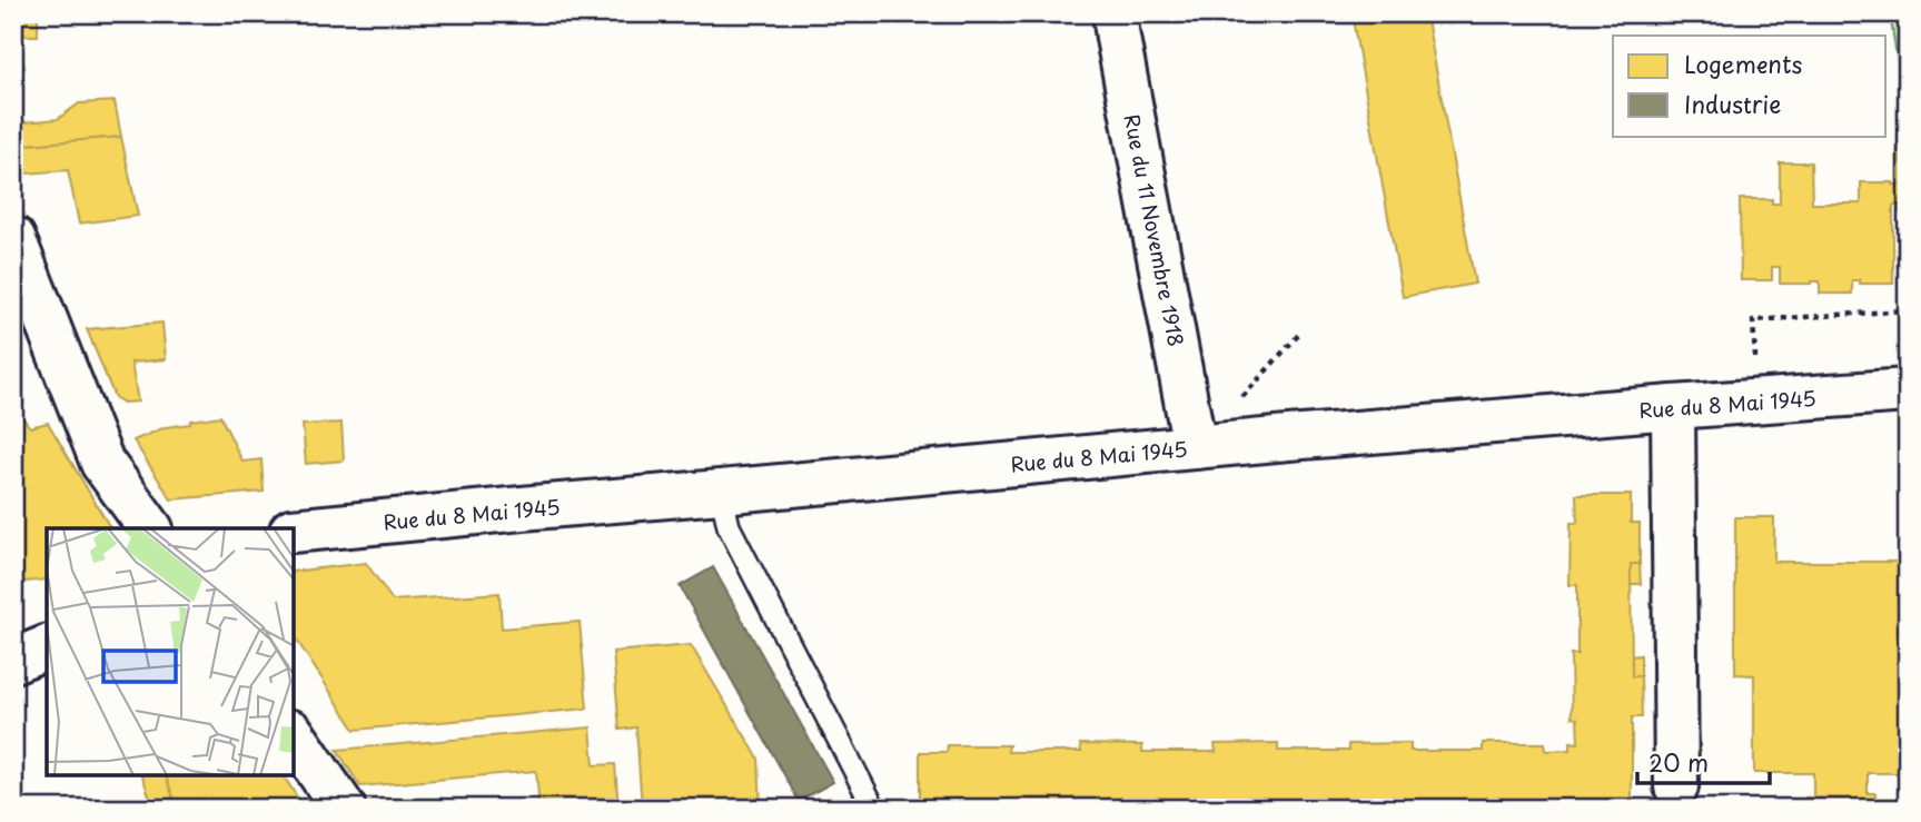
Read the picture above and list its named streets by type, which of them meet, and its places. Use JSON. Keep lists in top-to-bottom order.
{
  "streets": {
    "street": ["Rue du 11 Novembre 1918", "Rue du 8 Mai 1945"]
  },
  "crossings": [
    ["Rue du 11 Novembre 1918", "Rue du 8 Mai 1945"]
  ],
  "legend": ["Logements", "Industrie"],
  "scale_bar": "20 m"
}
